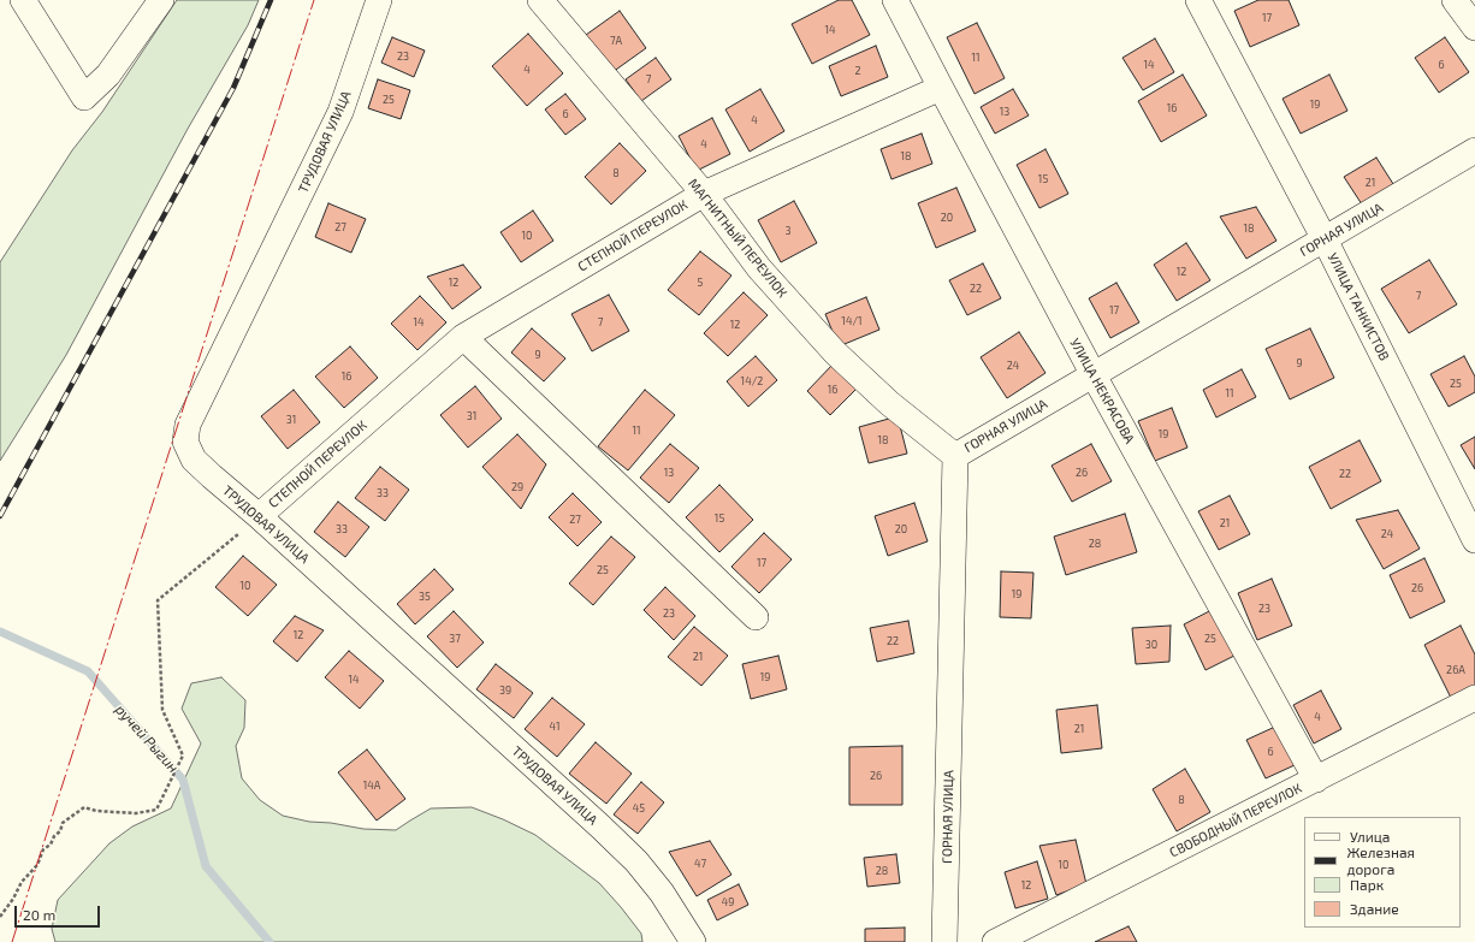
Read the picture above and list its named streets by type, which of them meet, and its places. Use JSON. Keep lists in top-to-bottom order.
{
  "streets": {
    "street": [
      "ТРУДОВАЯ УЛИЦА",
      "ГОРНАЯ УЛИЦА",
      "СТЕПНОЙ ПЕРЕУЛОК",
      "МАГНИТНЫЙ ПЕРЕУЛОК",
      "УЛИЦА ТАНКИСТОВ",
      "УЛИЦА НЕКРАСОВА",
      "СВОБОДНЫЙ ПЕРЕУЛОК"
    ]
  },
  "crossings": [
    ["ТРУДОВАЯ УЛИЦА", "СТЕПНОЙ ПЕРЕУЛОК"],
    ["ГОРНАЯ УЛИЦА", "МАГНИТНЫЙ ПЕРЕУЛОК"],
    ["ГОРНАЯ УЛИЦА", "УЛИЦА ТАНКИСТОВ"],
    ["ГОРНАЯ УЛИЦА", "УЛИЦА НЕКРАСОВА"],
    ["СТЕПНОЙ ПЕРЕУЛОК", "МАГНИТНЫЙ ПЕРЕУЛОК"],
    ["СТЕПНОЙ ПЕРЕУЛОК", "УЛИЦА НЕКРАСОВА"],
    ["УЛИЦА НЕКРАСОВА", "СВОБОДНЫЙ ПЕРЕУЛОК"]
  ],
  "water": ["ручей Рыгин"],
  "house_numbers": [
    "17",
    "14",
    "7А",
    "23",
    "11",
    "14",
    "6",
    "4",
    "2",
    "7",
    "25",
    "19",
    "16",
    "13",
    "6",
    "4",
    "4",
    "18",
    "8",
    "15",
    "21",
    "20",
    "27",
    "18",
    "3",
    "10",
    "12",
    "12",
    "5",
    "22",
    "7",
    "17",
    "14/1",
    "14",
    "7",
    "12",
    "9",
    "9",
    "24",
    "16",
    "14/2",
    "25",
    "16",
    "11",
    "31",
    "31",
    "11",
    "19",
    "18",
    "13",
    "26",
    "22",
    "29",
    "33",
    "15",
    "27",
    "21",
    "33",
    "20",
    "24",
    "28",
    "17",
    "25",
    "10",
    "26",
    "19",
    "35",
    "23",
    "23",
    "12",
    "37",
    "25",
    "22",
    "30",
    "21",
    "26А",
    "19",
    "14",
    "39",
    "4",
    "41",
    "21",
    "6",
    "26",
    "14А",
    "8",
    "45",
    "47",
    "10",
    "28",
    "12",
    "49"
  ],
  "legend": [
    "Улица",
    "Железная дорога",
    "Парк",
    "Здание"
  ],
  "scale_bar": "20 m"
}
